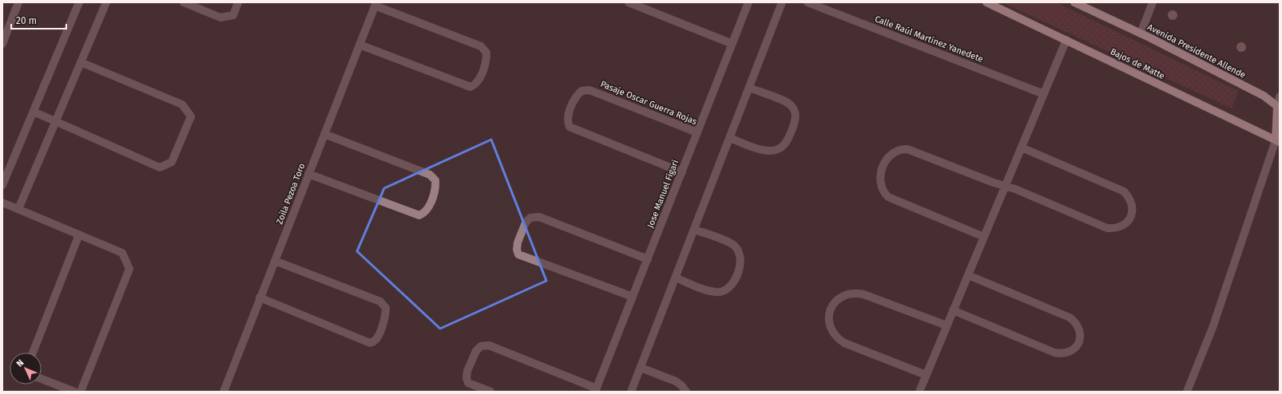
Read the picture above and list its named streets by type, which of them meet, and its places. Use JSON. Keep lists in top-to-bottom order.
{
  "streets": {
    "main road": ["Avenida Presidente Allende", "Bajos de Matte"],
    "street": [
      "Calle Raúl Martínez Yanedete",
      "Pasaje Oscar Guerra Rojas",
      "Zoila Pezoa Toro",
      "Jose Manuel Figari"
    ]
  },
  "crossings": [
    ["Pasaje Oscar Guerra Rojas", "Jose Manuel Figari"]
  ],
  "scale_bar": "20 m",
  "north": "top left"
}
